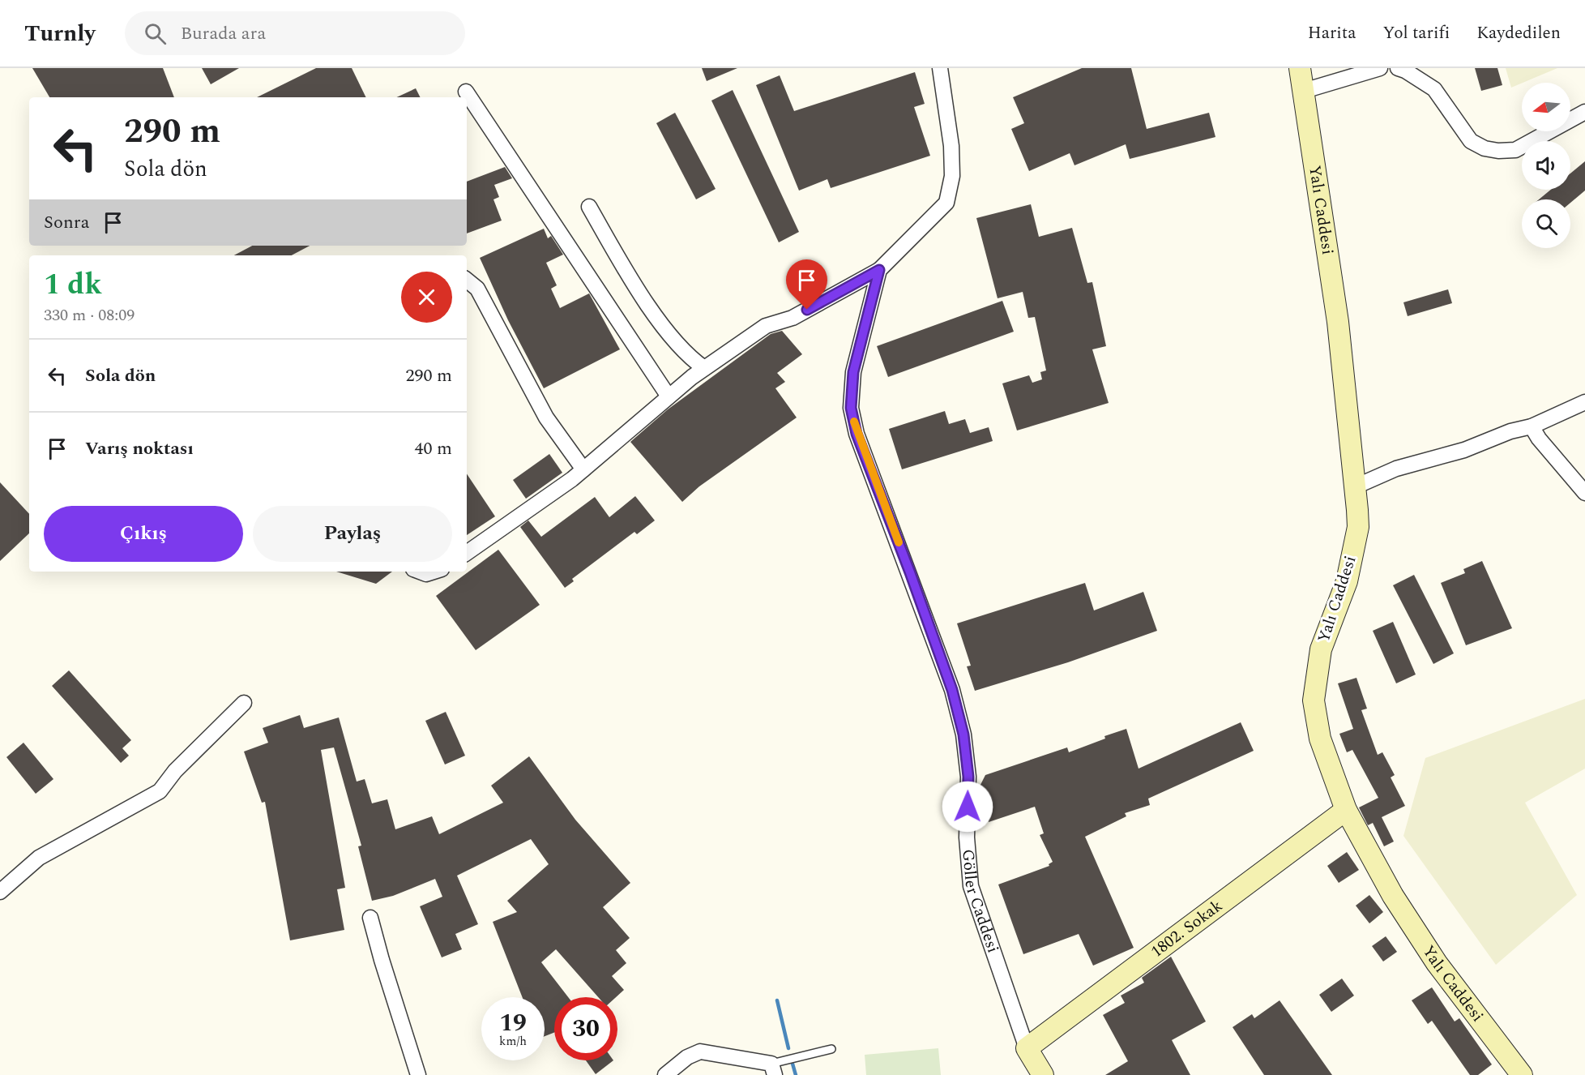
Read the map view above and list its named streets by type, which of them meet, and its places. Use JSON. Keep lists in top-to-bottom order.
{
  "streets": {
    "street": ["Yalı Caddesi", "Göller Caddesi", "1802. Sokak"]
  },
  "crossings": [
    ["Yalı Caddesi", "1802. Sokak"],
    ["Göller Caddesi", "1802. Sokak"]
  ],
  "north": "left",
  "page": {
    "header": "Turnly",
    "search": "Burada ara",
    "nav": ["Harita", "Yol tarifi", "Kaydedilen"],
    "turn": ["290 m", "Sola dön"],
    "then": "Sonra",
    "heading": ["1 dk", "330 m · 08:09"],
    "list": [
      {
        "name": "Sola dön",
        "value": "290 m"
      },
      {
        "name": "Varış noktası",
        "value": "40 m"
      }
    ],
    "buttons": ["Çıkış", "Paylaş"],
    "speed": "19 km/h",
    "limit": "30"
  }
}
